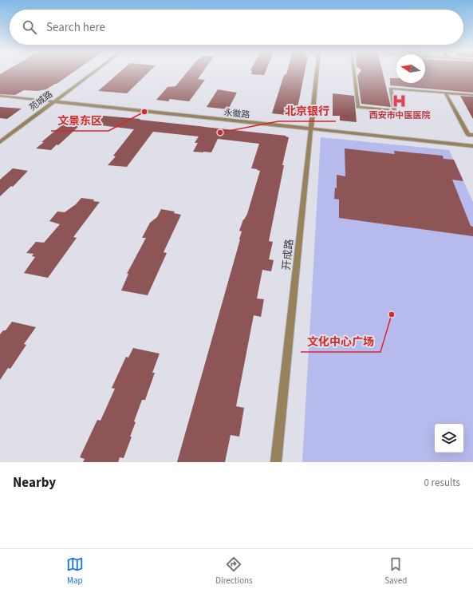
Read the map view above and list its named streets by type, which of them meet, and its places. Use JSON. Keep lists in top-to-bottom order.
{
  "streets": {
    "street": ["苑城路", "永徽路", "开成路"]
  },
  "crossings": [
    ["苑城路", "永徽路"],
    ["永徽路", "开成路"]
  ],
  "places": {
    "hospital": ["西安市中医医院"],
    "other": ["文景东区", "北京银行", "文化中心广场"]
  },
  "north": "left",
  "page": {
    "search": "Search here",
    "heading": ["Nearby", "0 results"],
    "nav": ["Map", "Directions", "Saved"]
  }
}
